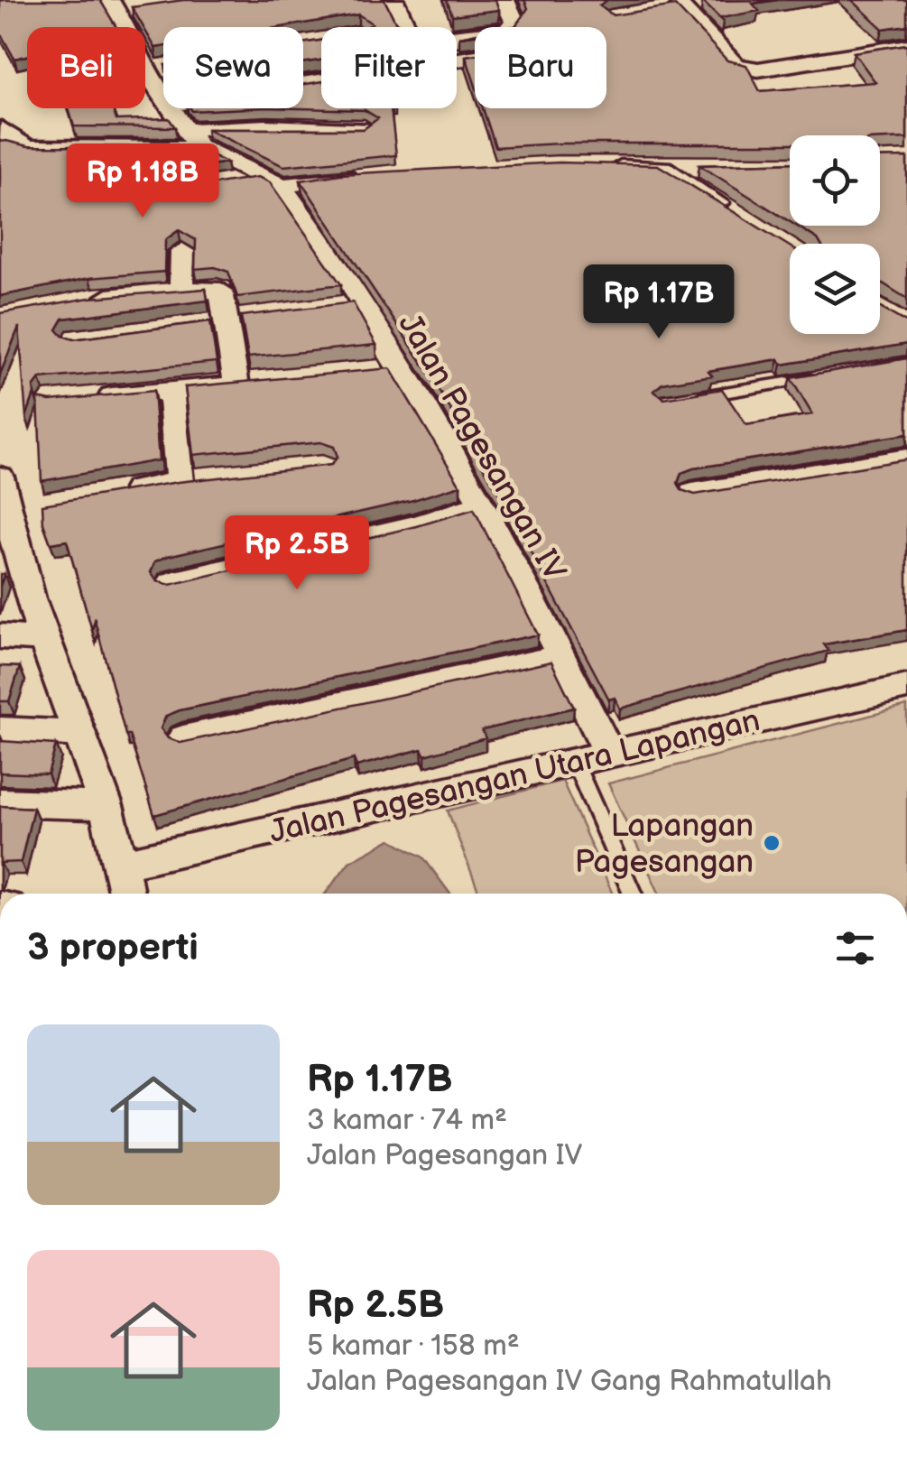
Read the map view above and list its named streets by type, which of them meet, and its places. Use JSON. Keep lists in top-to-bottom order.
{
  "streets": {
    "street": ["Jalan Pagesangan IV", "Jalan Pagesangan Utara Lapangan"]
  },
  "crossings": [
    ["Jalan Pagesangan IV", "Jalan Pagesangan Utara Lapangan"]
  ],
  "places": ["Lapangan Pagesangan"],
  "page": {
    "chip": [
      "Beli",
      "Sewa",
      "Filter",
      "Baru"
    ],
    "price": ["Rp 1.18B", "Rp 1.17B", "Rp 2.5B"],
    "heading": "3 properti",
    "list": [
      {
        "name": "Rp 1.17B",
        "note": "3 kamar · 74 m² · Jalan Pagesangan IV"
      },
      {
        "name": "Rp 2.5B",
        "note": "5 kamar · 158 m² · Jalan Pagesangan IV Gang Rahmatullah"
      }
    ]
  }
}
